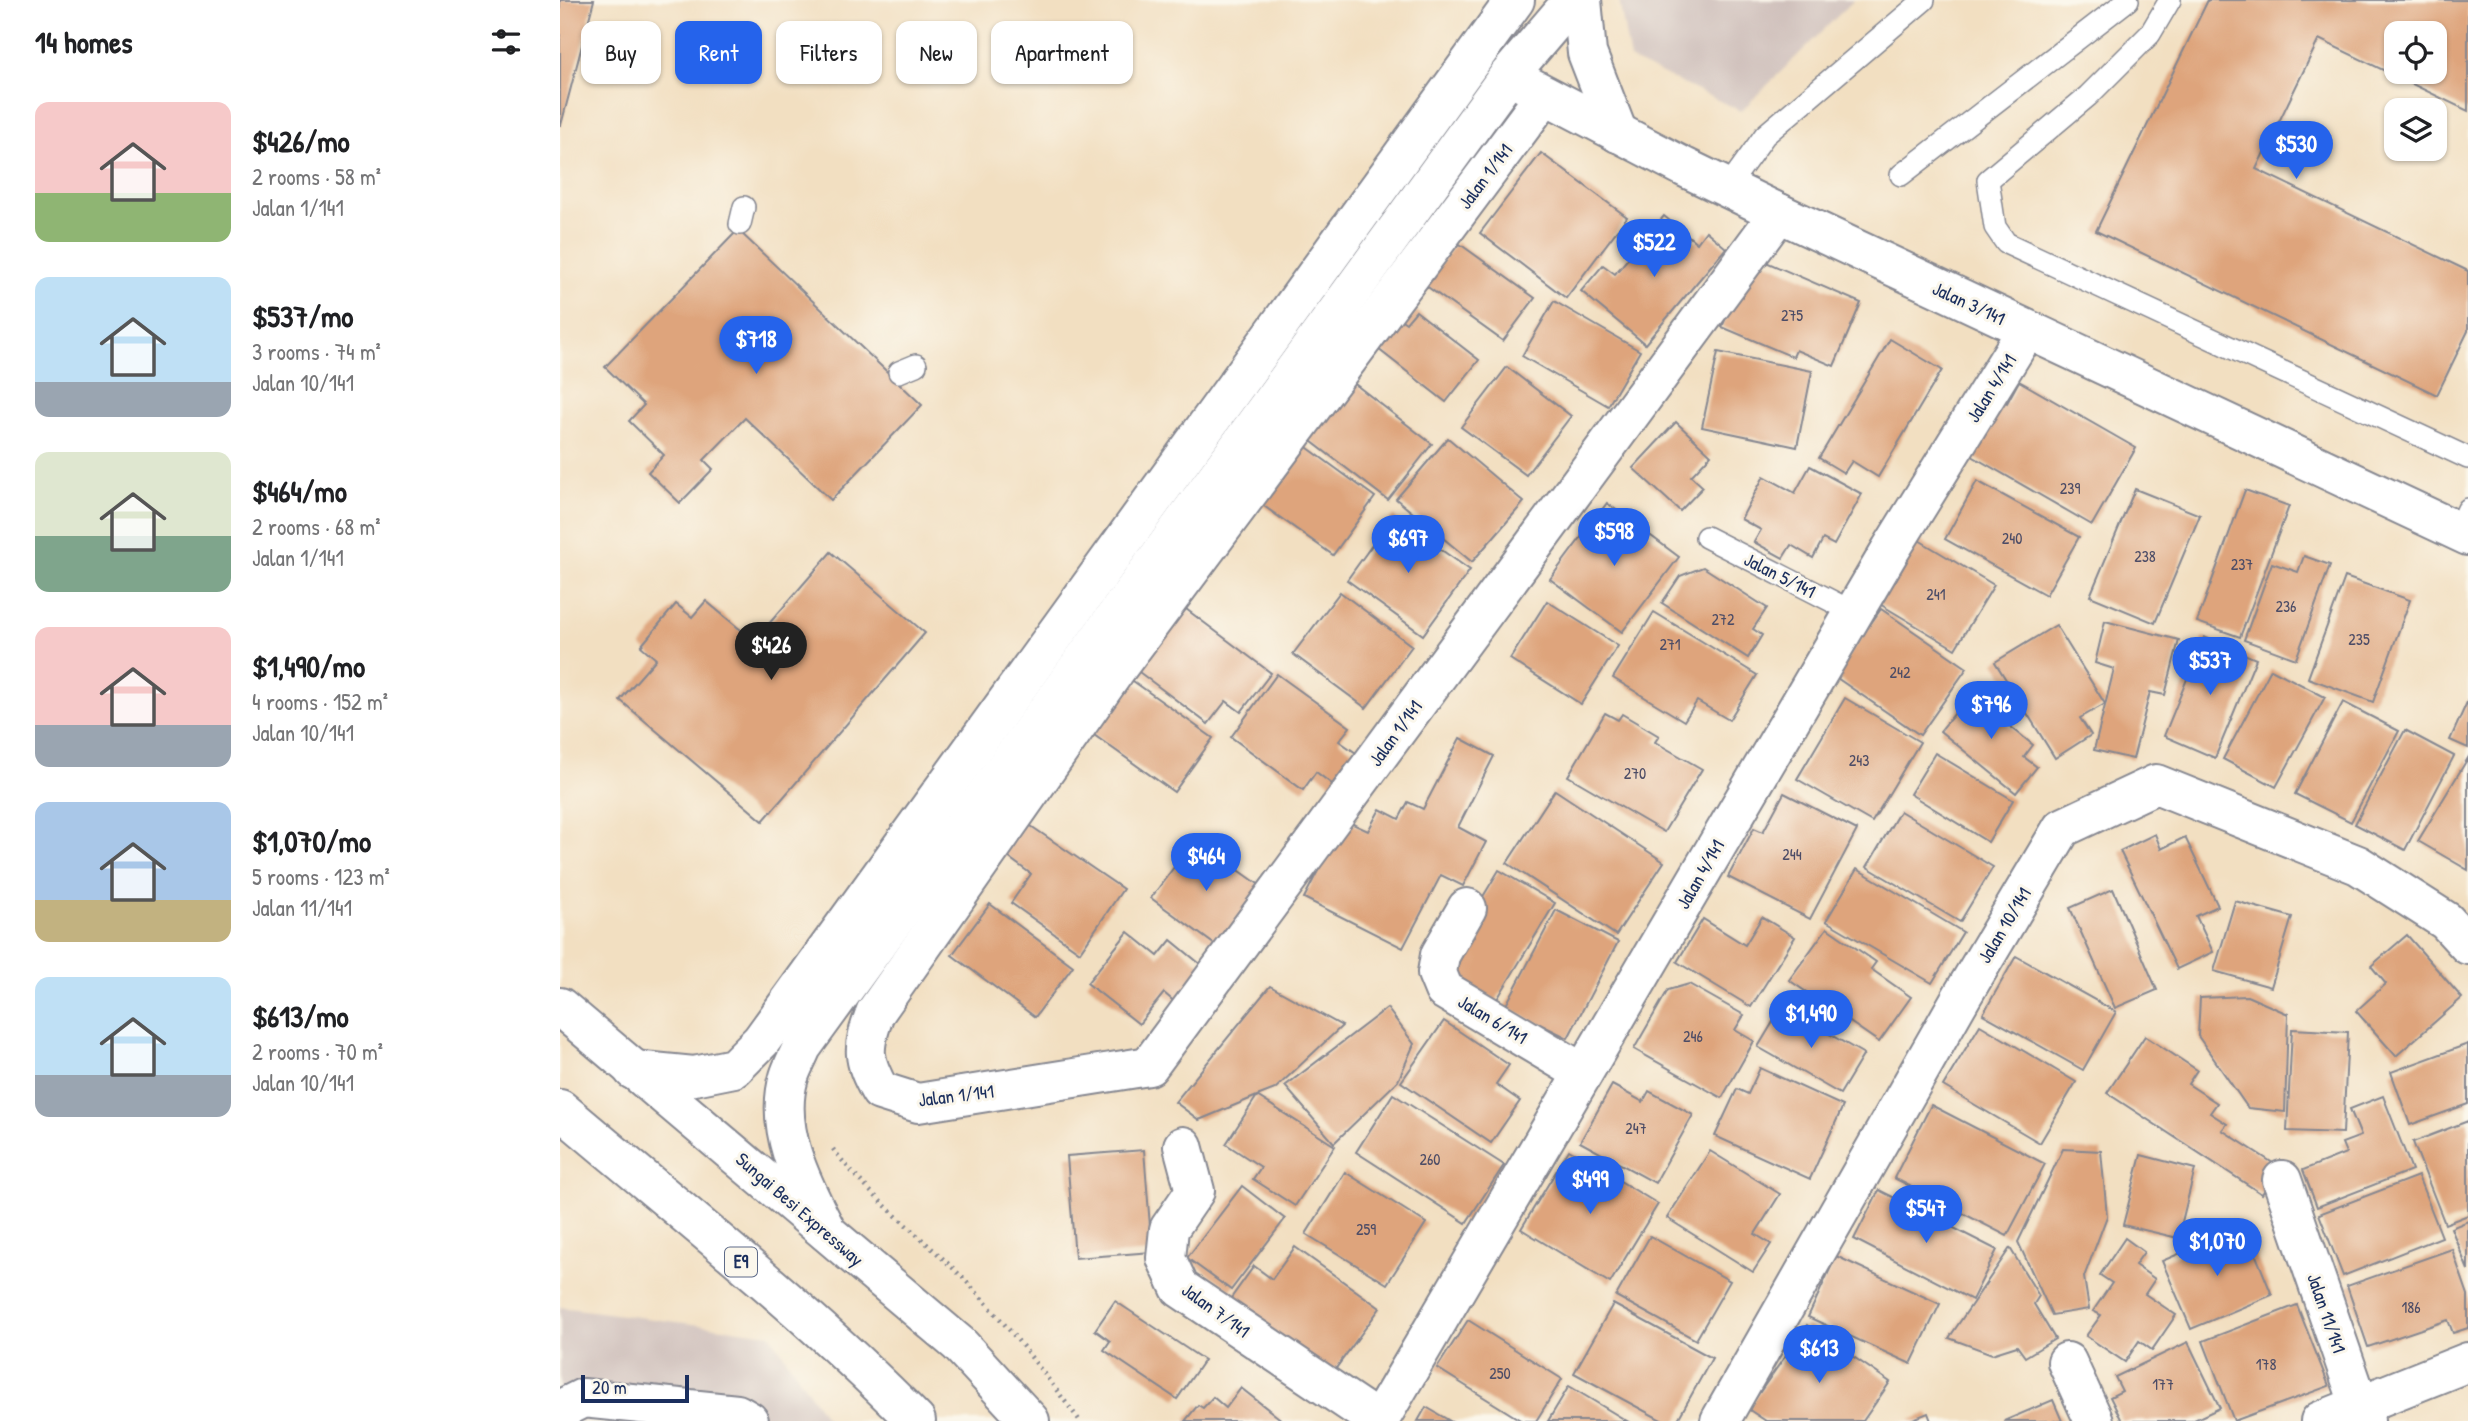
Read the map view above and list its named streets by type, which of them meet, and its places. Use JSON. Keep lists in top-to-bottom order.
{
  "streets": {
    "main road": [
      "Jalan 1/141",
      "Jalan 3/141",
      "Jalan 4/141",
      "Jalan 10/141",
      "Jalan 6/141",
      "Sungai Besi Expressway",
      "E9",
      "Jalan 7/141",
      "Jalan 11/141"
    ],
    "lane": ["Jalan 5/141"]
  },
  "crossings": [
    ["Jalan 1/141", "Jalan 3/141"],
    ["Jalan 1/141", "Sungai Besi Expressway"],
    ["Jalan 3/141", "Jalan 4/141"],
    ["Jalan 4/141", "Jalan 5/141"],
    ["Jalan 4/141", "Jalan 6/141"],
    ["Jalan 4/141", "Jalan 7/141"]
  ],
  "house_numbers": [
    "275",
    "239",
    "240",
    "238",
    "237",
    "241",
    "236",
    "272",
    "235",
    "271",
    "242",
    "243",
    "270",
    "244",
    "246",
    "247",
    "260",
    "259",
    "186",
    "178",
    "250",
    "177"
  ],
  "scale_bar": "20 m",
  "page": {
    "heading": "14 homes",
    "chip": [
      "Buy",
      "Rent",
      "Filters",
      "New",
      "Apartment"
    ],
    "list": [
      {
        "name": "$426/mo",
        "note": "2 rooms · 58 m² · Jalan 1/141"
      },
      {
        "name": "$537/mo",
        "note": "3 rooms · 74 m² · Jalan 10/141"
      },
      {
        "name": "$464/mo",
        "note": "2 rooms · 68 m² · Jalan 1/141"
      },
      {
        "name": "$1,490/mo",
        "note": "4 rooms · 152 m² · Jalan 10/141"
      },
      {
        "name": "$1,070/mo",
        "note": "5 rooms · 123 m² · Jalan 11/141"
      },
      {
        "name": "$613/mo",
        "note": "2 rooms · 70 m² · Jalan 10/141"
      }
    ],
    "price": [
      "$530",
      "$522",
      "$718",
      "$598",
      "$697",
      "$426",
      "$537",
      "$796",
      "$464",
      "$1,490",
      "$499",
      "$547",
      "$1,070",
      "$613"
    ],
    "scale": "20 m"
  }
}
